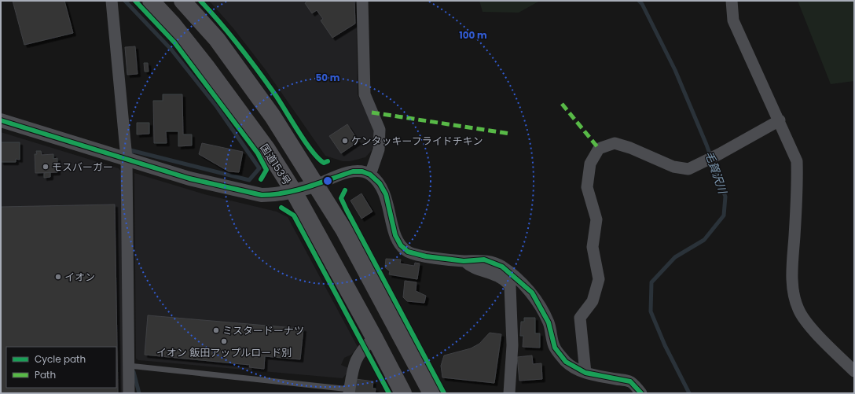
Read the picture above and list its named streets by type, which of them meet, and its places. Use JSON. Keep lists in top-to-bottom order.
{
  "streets": {
    "highway": ["国道153号"]
  },
  "water": ["毛賀沢川"],
  "places": [
    "ケンタッキーフライドチキン",
    "モスバーガー",
    "イオン",
    "ミスタードーナツ",
    "イオン 飯田アップルロード別"
  ],
  "legend": ["Cycle path", "Path"],
  "rings": ["100 m", "50 m"]
}
